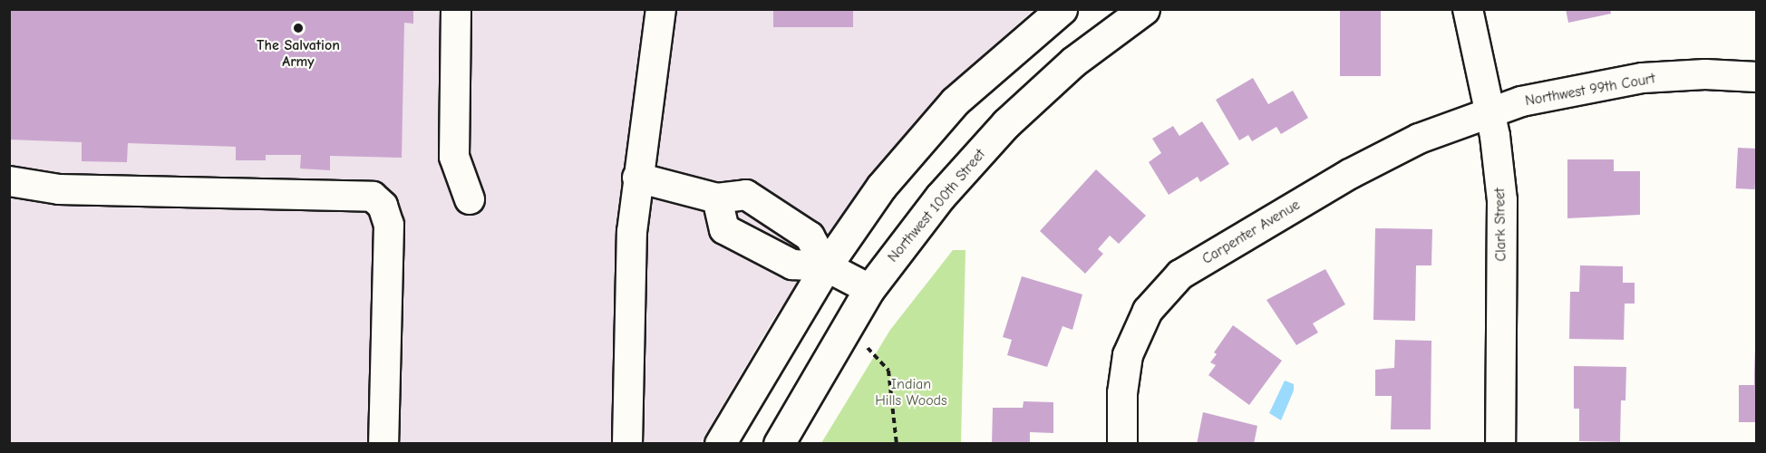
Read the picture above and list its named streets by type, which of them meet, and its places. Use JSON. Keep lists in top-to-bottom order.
{
  "streets": {
    "main road": ["Northwest 100th Street"],
    "street": ["Northwest 99th Court", "Clark Street", "Carpenter Avenue"]
  },
  "crossings": [
    ["Northwest 99th Court", "Clark Street"],
    ["Northwest 99th Court", "Carpenter Avenue"],
    ["Clark Street", "Carpenter Avenue"]
  ],
  "parks": ["Indian Hills Woods"],
  "places": ["The Salvation Army"]
}
